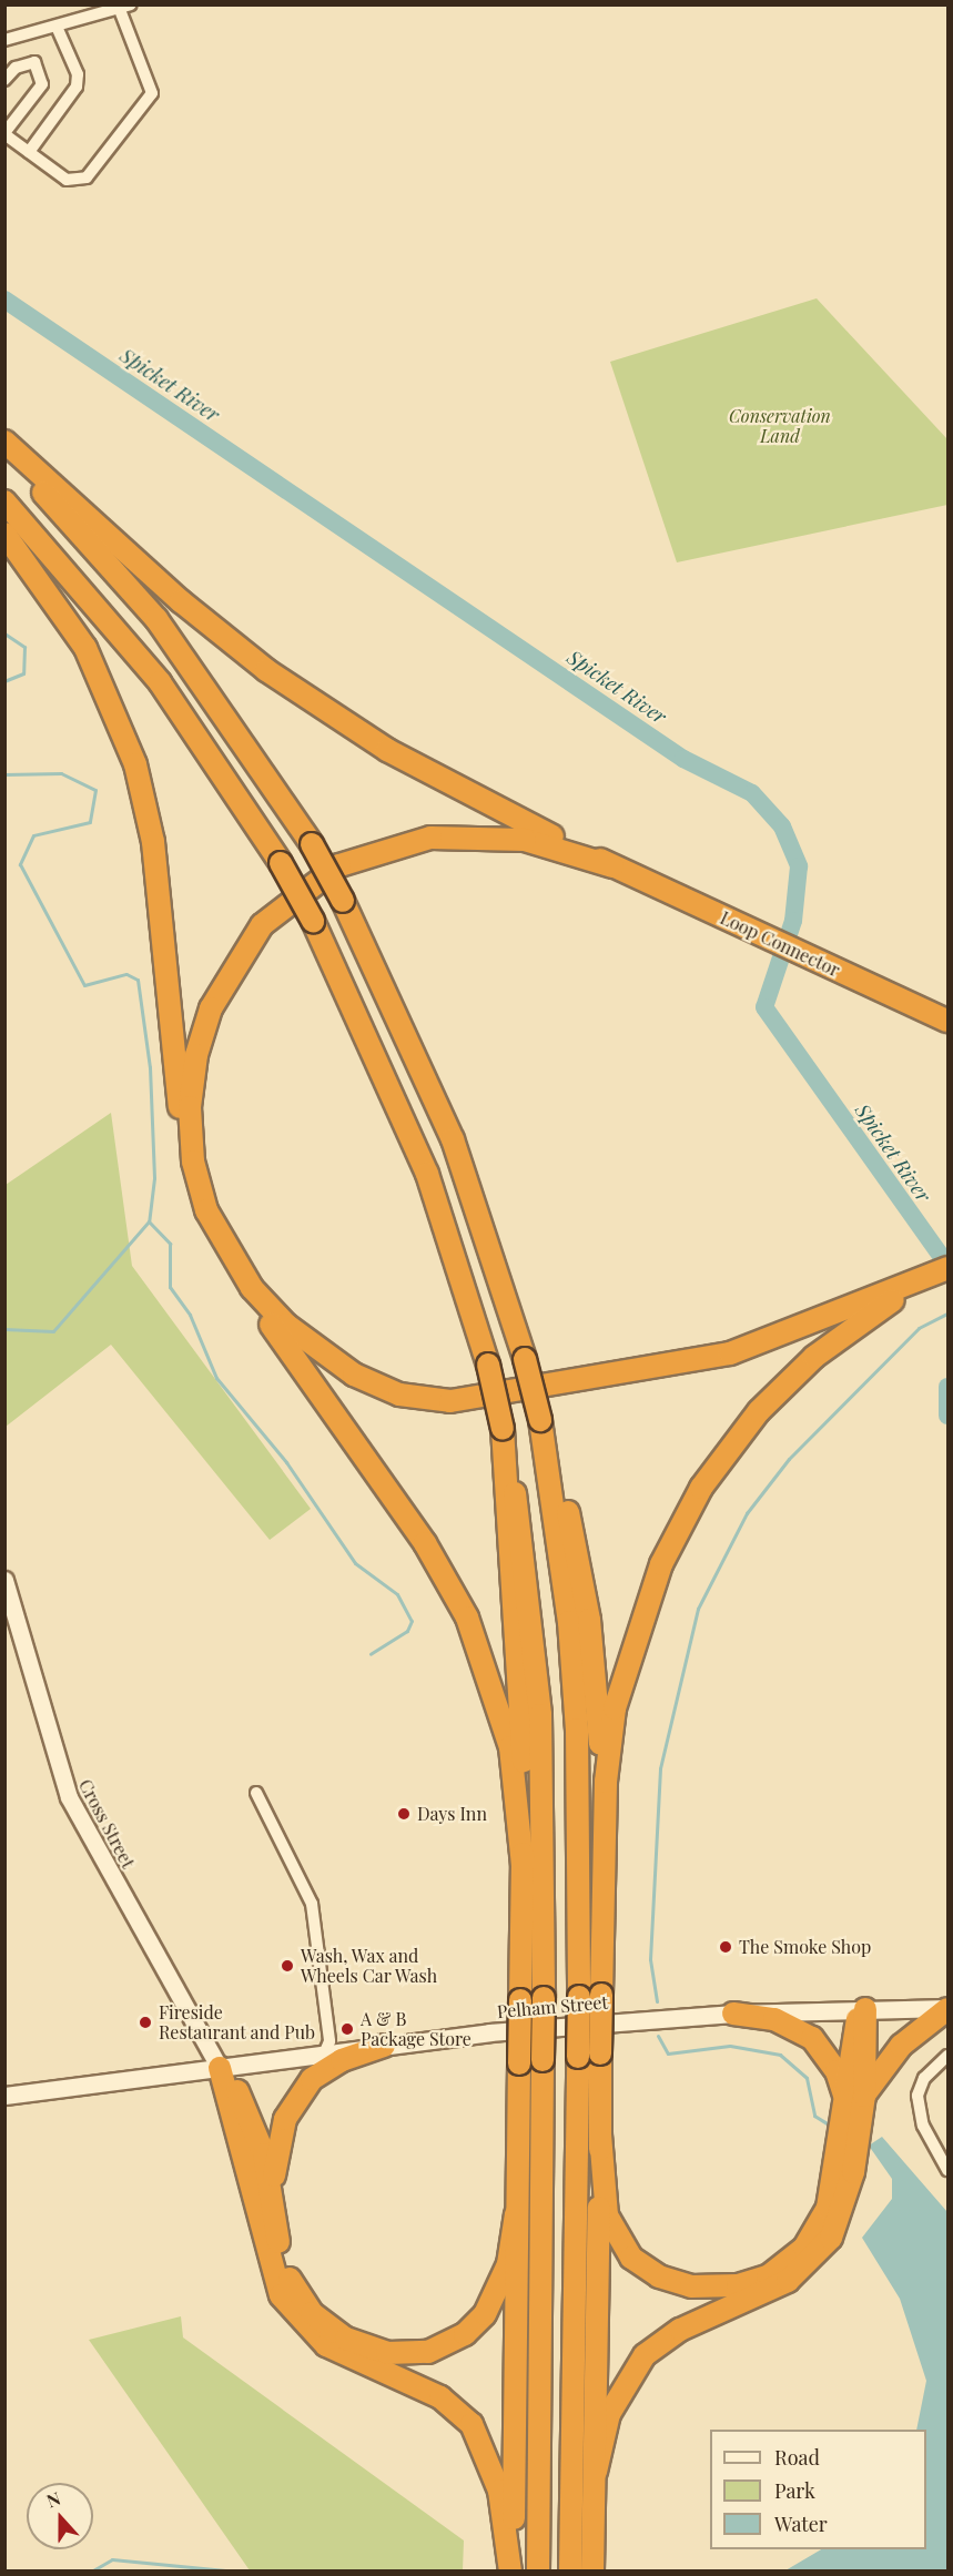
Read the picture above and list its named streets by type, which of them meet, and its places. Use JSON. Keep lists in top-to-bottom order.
{
  "streets": {
    "highway": ["Loop Connector"],
    "street": ["Cross Street", "Pelham Street"]
  },
  "crossings": [
    ["Cross Street", "Pelham Street"]
  ],
  "water": ["Spicket River"],
  "parks": ["Conservation Land"],
  "places": [
    "Days Inn",
    "The Smoke Shop",
    "Wash, Wax and Wheels Car Wash",
    "Fireside Restaurant and Pub",
    "A & B Package Store"
  ],
  "legend": ["Road", "Park", "Water"],
  "north": "top"
}
